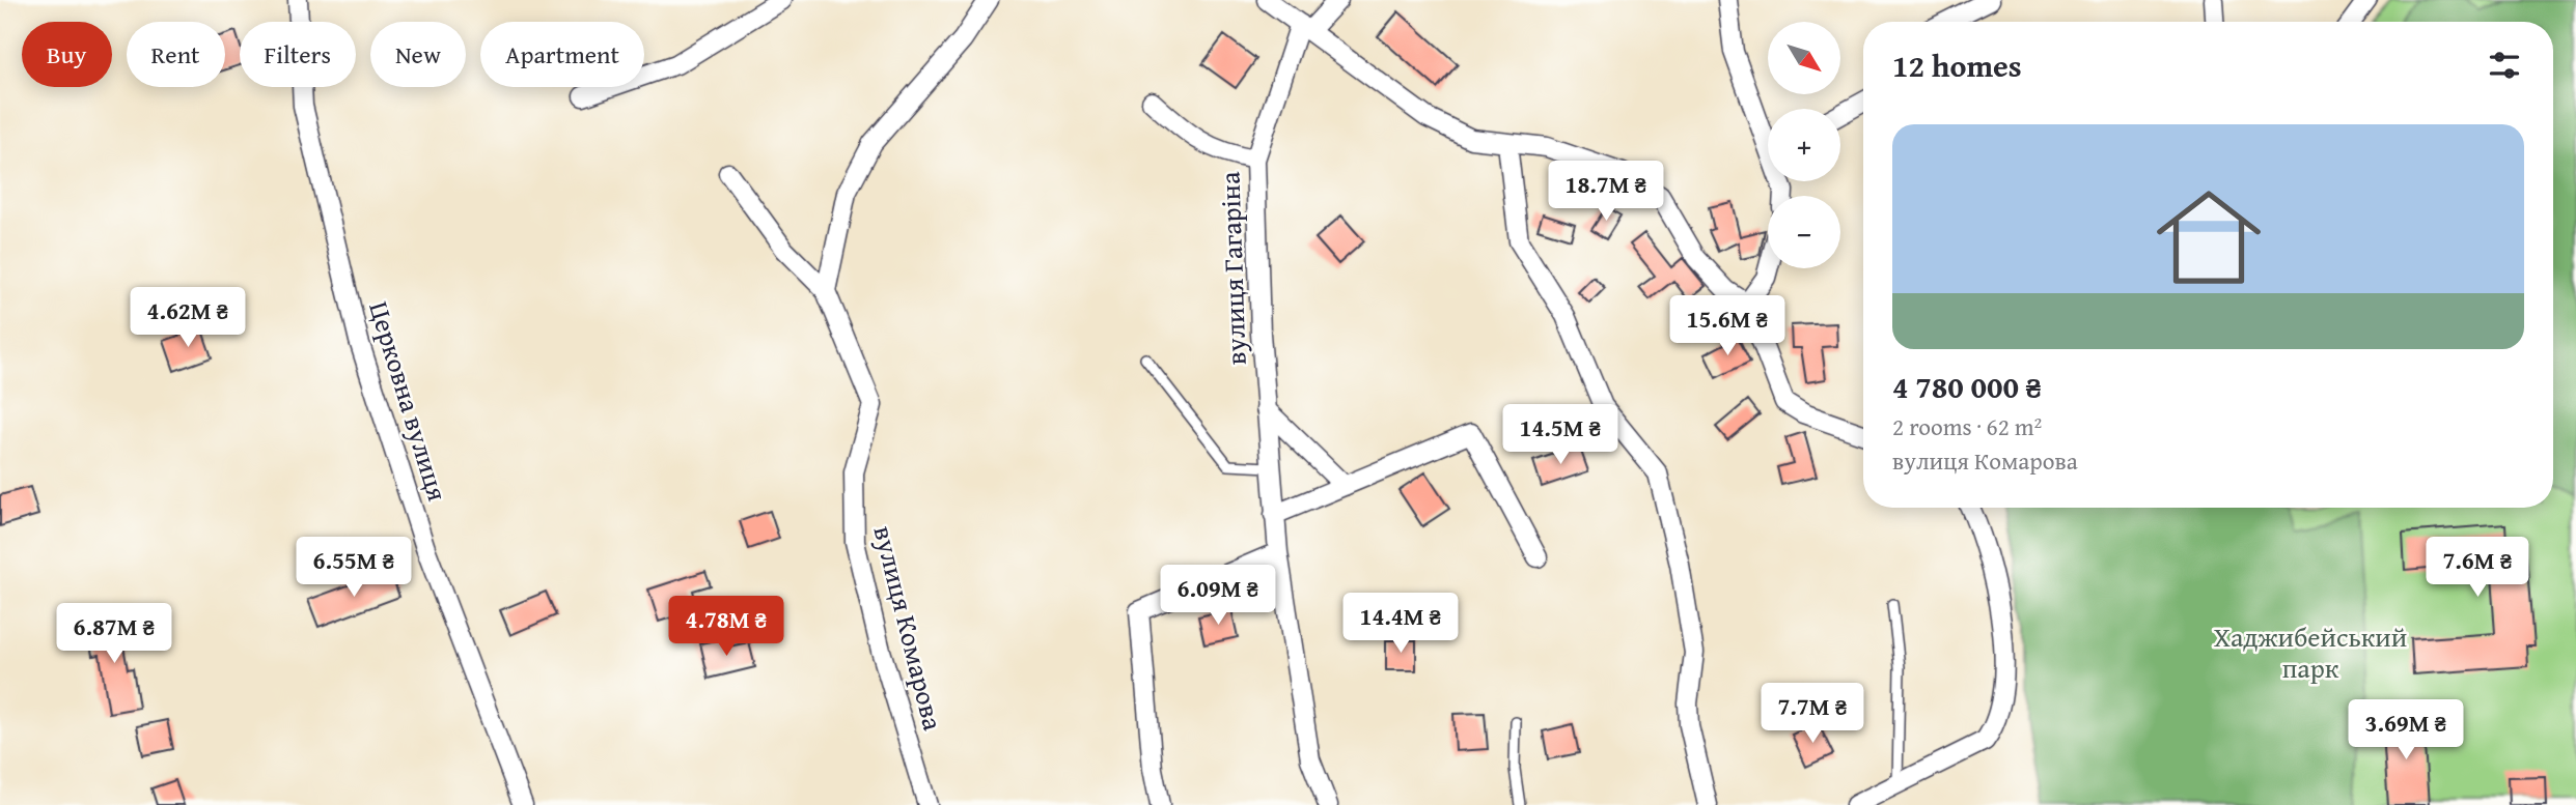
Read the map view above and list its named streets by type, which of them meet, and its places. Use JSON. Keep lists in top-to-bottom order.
{
  "streets": {
    "street": ["вулиця Гагаріна", "Церковна вулиця", "вулиця Комарова"]
  },
  "parks": ["Хаджибейський парк"],
  "north": "bottom right",
  "page": {
    "map_buttons": ["+", "−"],
    "chip": [
      "Buy",
      "Rent",
      "Filters",
      "New",
      "Apartment"
    ],
    "heading": "12 homes",
    "list": [
      {
        "name": "4 780 000 ₴",
        "note": "2 rooms · 62 m² · вулиця Комарова"
      }
    ],
    "price": [
      "18.7M ₴",
      "4.62M ₴",
      "15.6M ₴",
      "14.5M ₴",
      "6.55M ₴",
      "7.6M ₴",
      "6.09M ₴",
      "14.4M ₴",
      "4.78M ₴",
      "6.87M ₴",
      "7.7M ₴",
      "3.69M ₴"
    ]
  }
}
